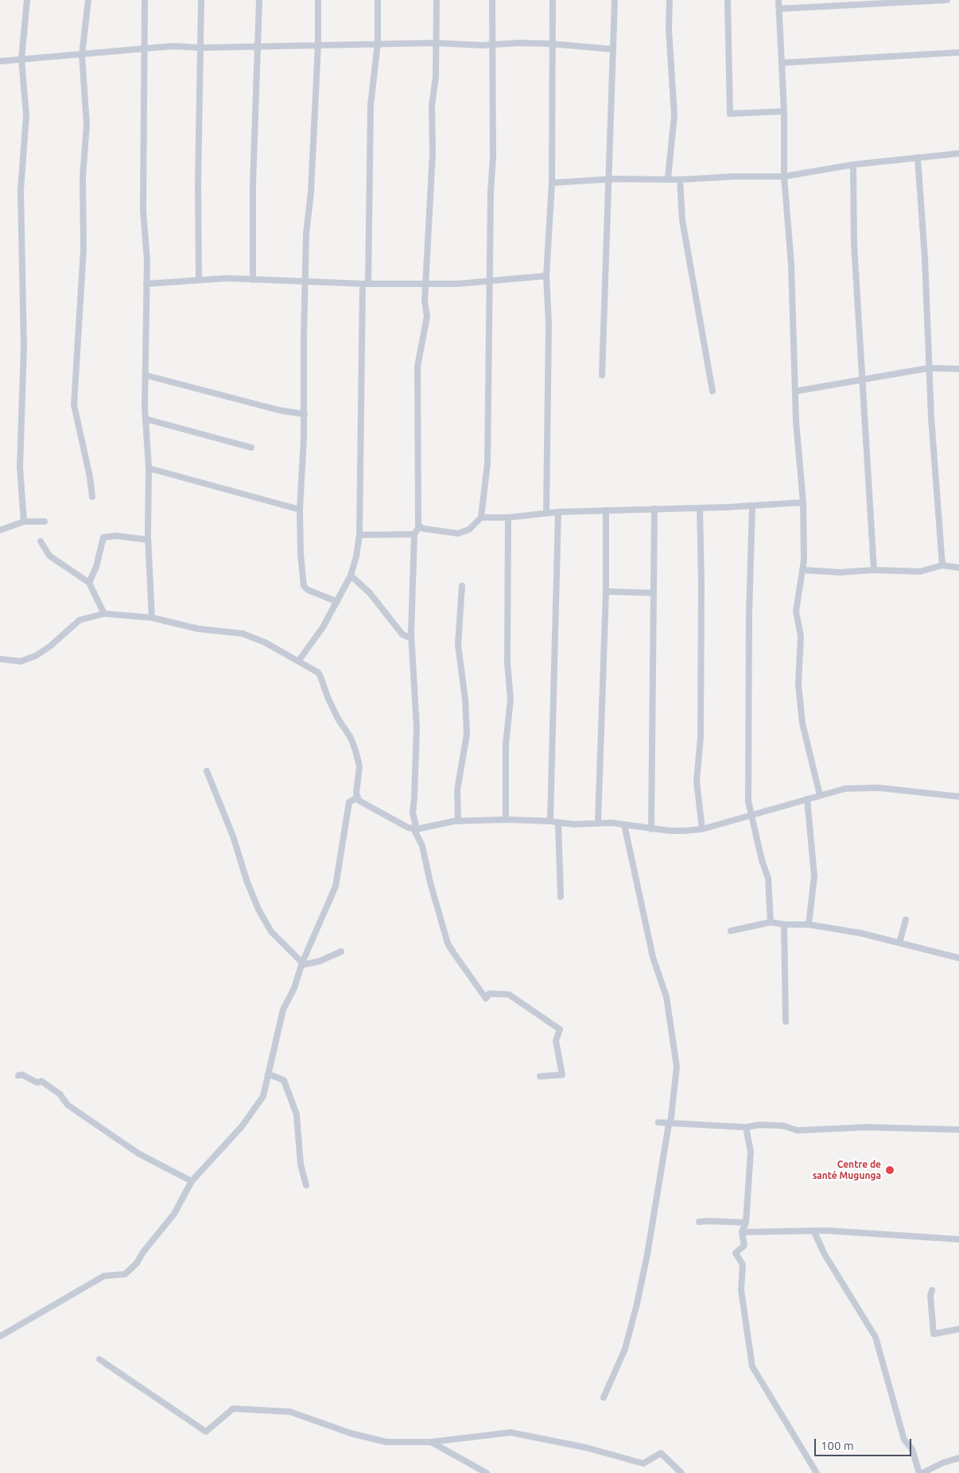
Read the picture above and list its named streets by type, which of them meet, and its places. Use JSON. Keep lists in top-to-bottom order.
{
  "places": ["Centre de santé Mugunga"],
  "scale_bar": "100 m"
}
